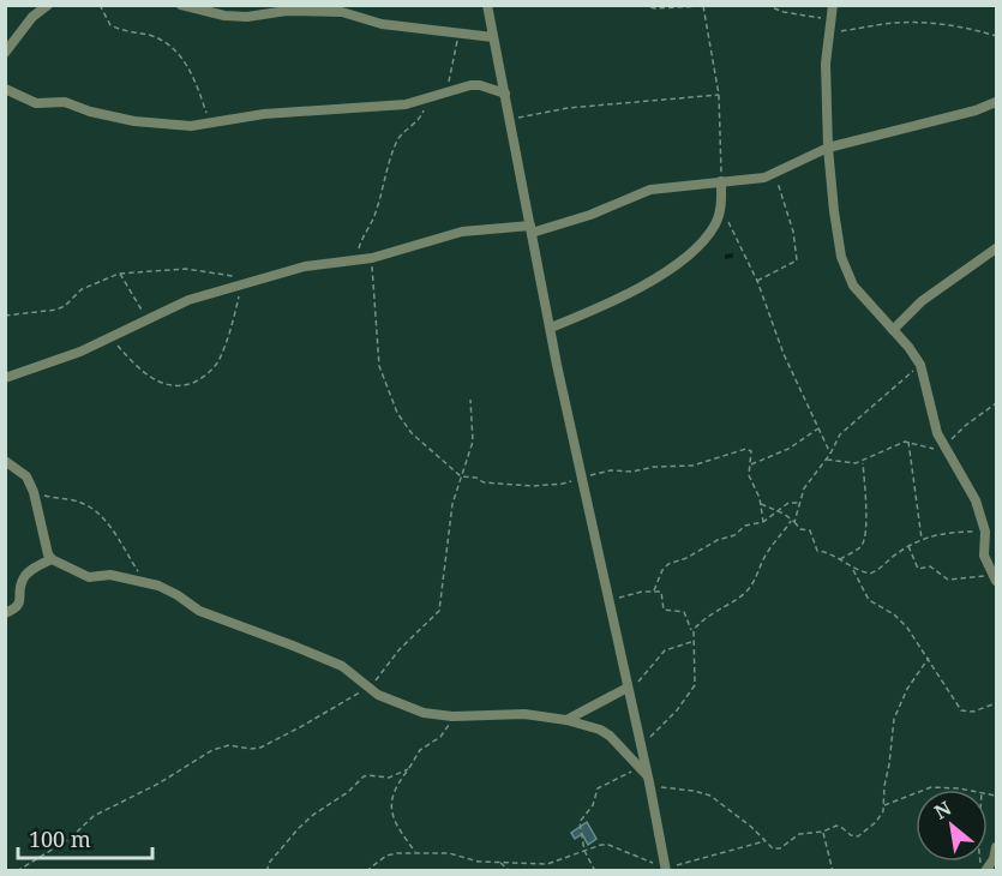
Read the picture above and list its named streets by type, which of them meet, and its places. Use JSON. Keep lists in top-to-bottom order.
{
  "scale_bar": "100 m",
  "north": "top left"
}
